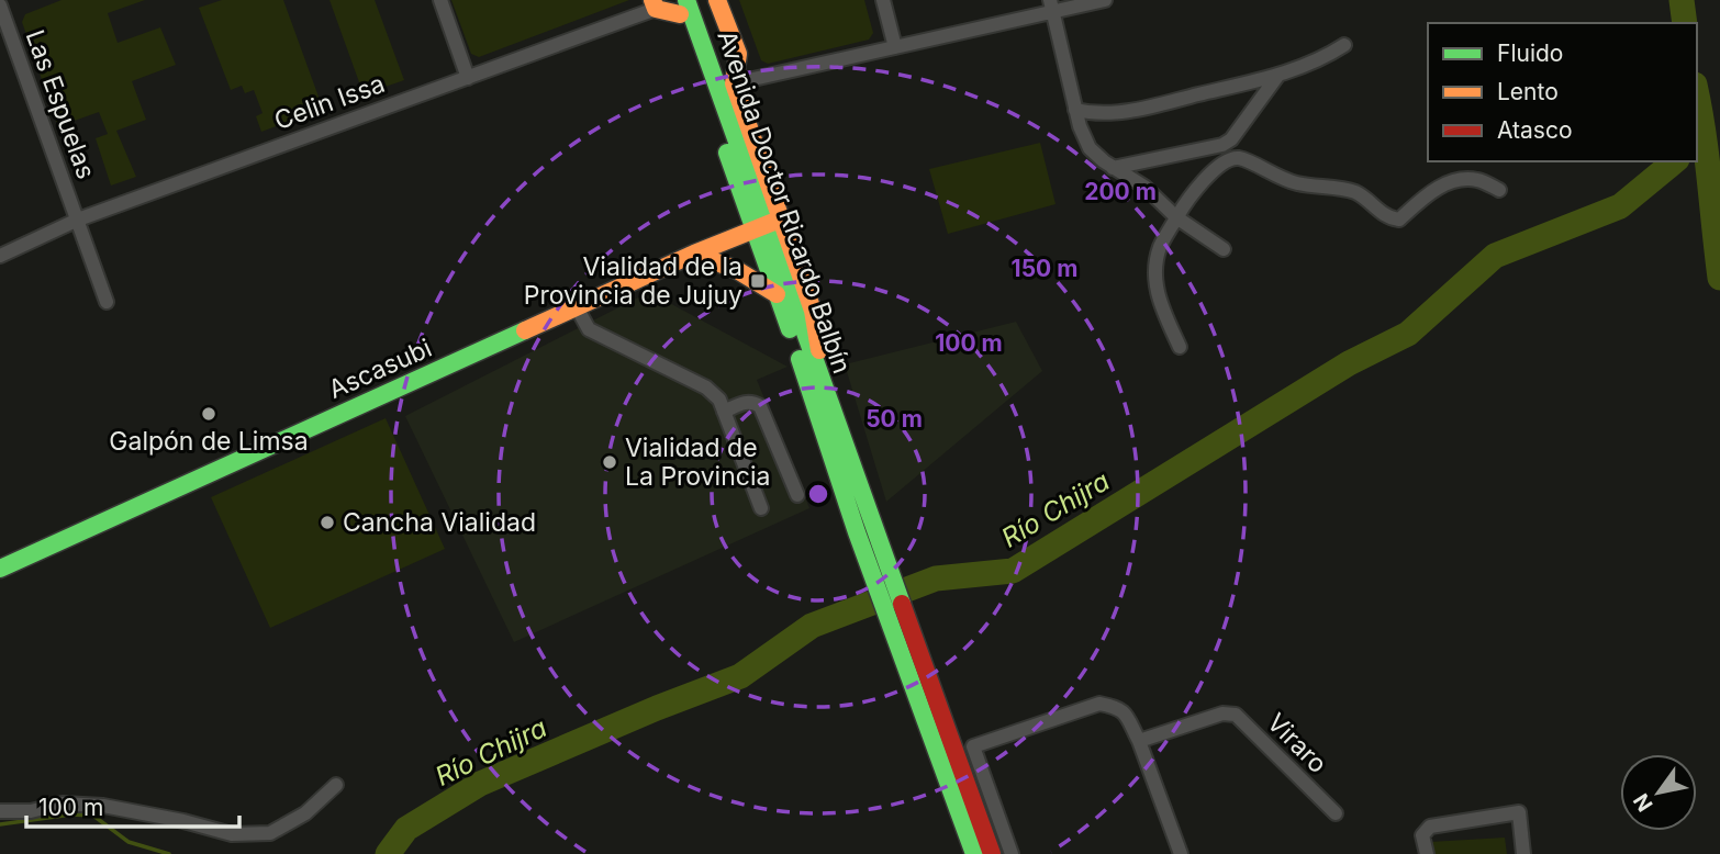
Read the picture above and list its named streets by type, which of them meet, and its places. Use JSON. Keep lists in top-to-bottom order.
{
  "streets": {
    "main road": ["Celin Issa", "Avenida Doctor Ricardo Balbín", "Ascasubi"],
    "street": ["Las Espuelas", "Viraro"]
  },
  "crossings": [
    ["Celin Issa", "Las Espuelas"],
    ["Celin Issa", "Avenida Doctor Ricardo Balbín"],
    ["Avenida Doctor Ricardo Balbín", "Ascasubi"]
  ],
  "water": ["Río Chijra"],
  "places": {
    "transit": ["Vialidad de la Provincia de Jujuy"],
    "other": ["Galpón de Limsa", "Vialidad de La Provincia", "Cancha Vialidad"]
  },
  "legend": ["Fluido", "Lento", "Atasco"],
  "scale_bar": "100 m",
  "north": "bottom left",
  "rings": [
    "200 m",
    "150 m",
    "100 m",
    "50 m"
  ]
}
